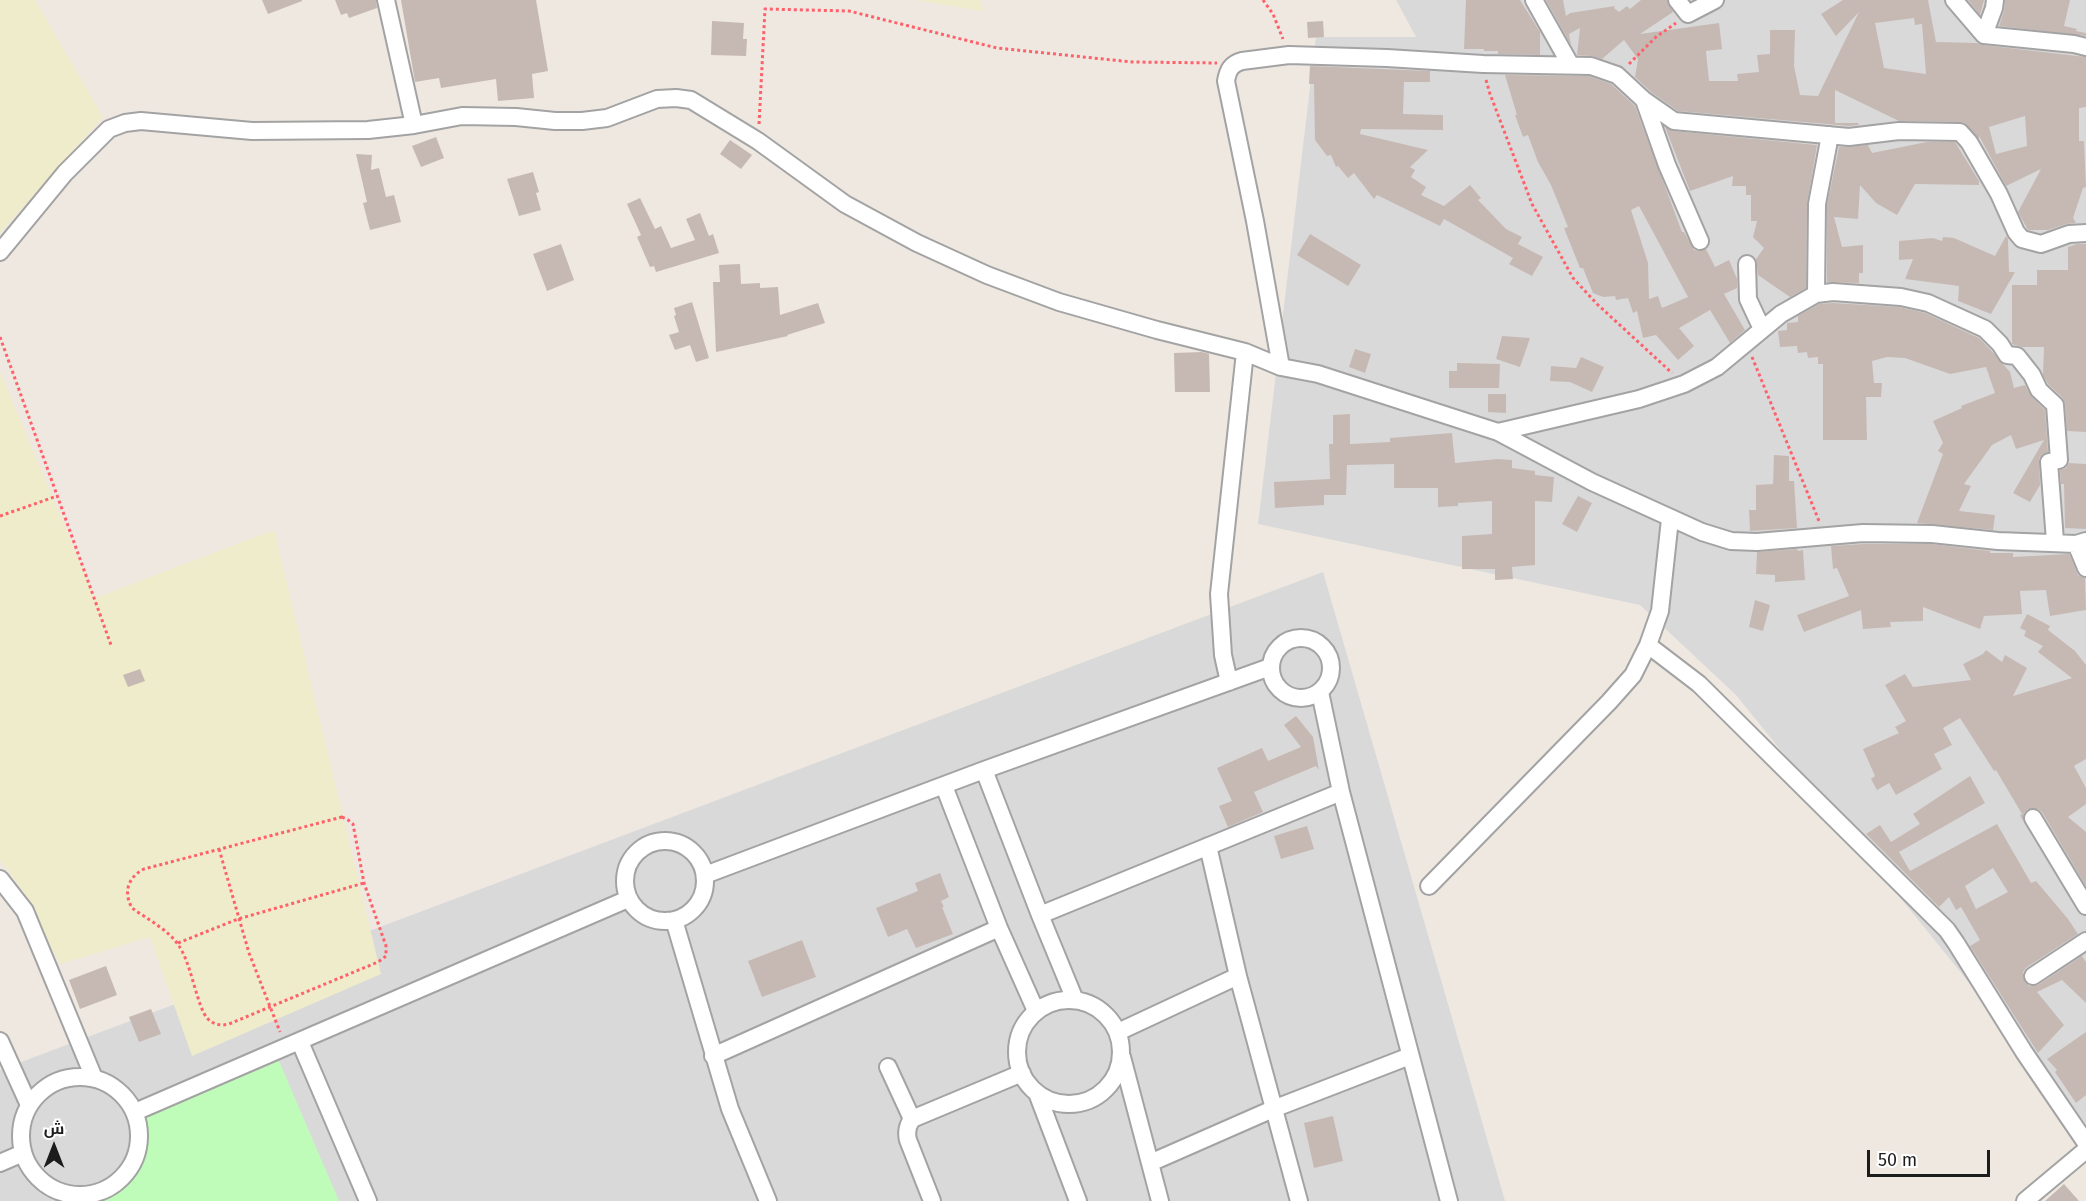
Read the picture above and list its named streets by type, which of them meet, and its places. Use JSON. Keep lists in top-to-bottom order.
{
  "scale_bar": "50 m",
  "north": "top"
}
